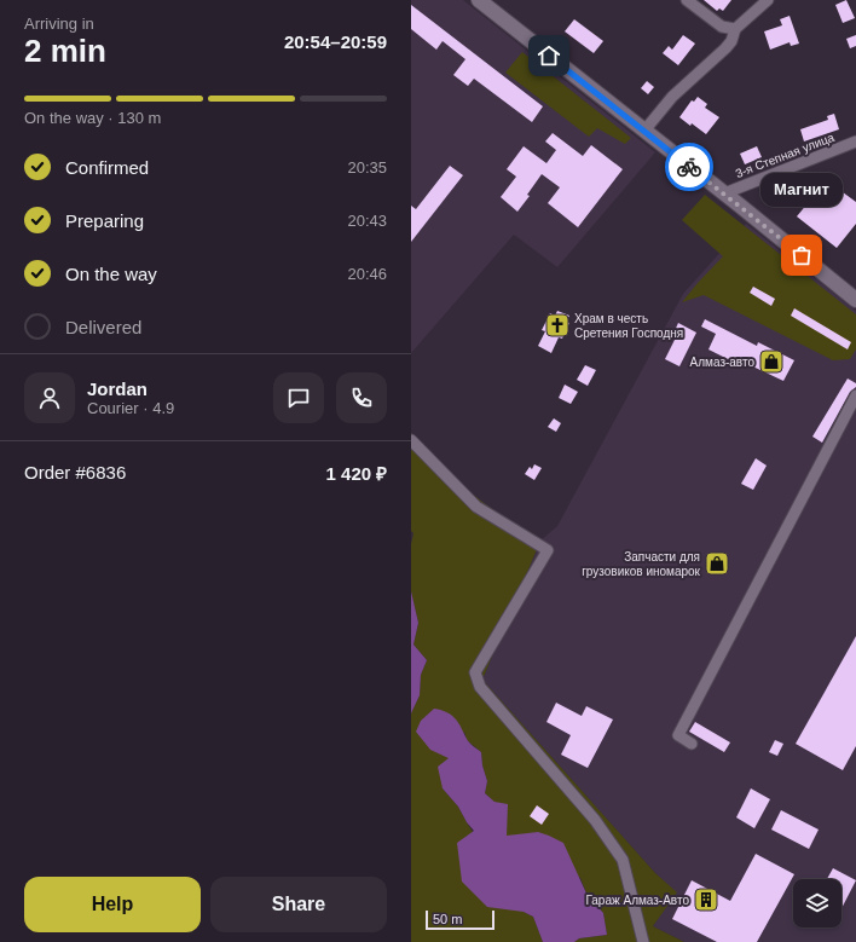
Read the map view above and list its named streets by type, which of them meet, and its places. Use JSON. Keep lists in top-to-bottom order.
{
  "streets": {
    "street": ["3-я Степная улица"]
  },
  "places": {
    "other": ["Магнит"],
    "church": ["Храм в честь Сретения Господня"],
    "shop": ["Алмаз-авто", "Запчасти для грузовиков иномарок"],
    "building": ["Гараж Алмаз-Авто"]
  },
  "scale_bar": "50 m",
  "page": {
    "heading": ["2 min", "Arriving in", "20:54–20:59"],
    "panel": [
      "Jordan",
      "Courier · 4.9",
      "Order #6836",
      "1 420 ₽"
    ],
    "bar": "On the way · 130 m",
    "list": [
      ["Confirmed", "20:35"],
      ["Preparing", "20:43"],
      ["On the way", "20:46"],
      "Delivered"
    ],
    "bubble": "Магнит",
    "buttons": ["Help", "Share"],
    "scale": "50 m"
  }
}
